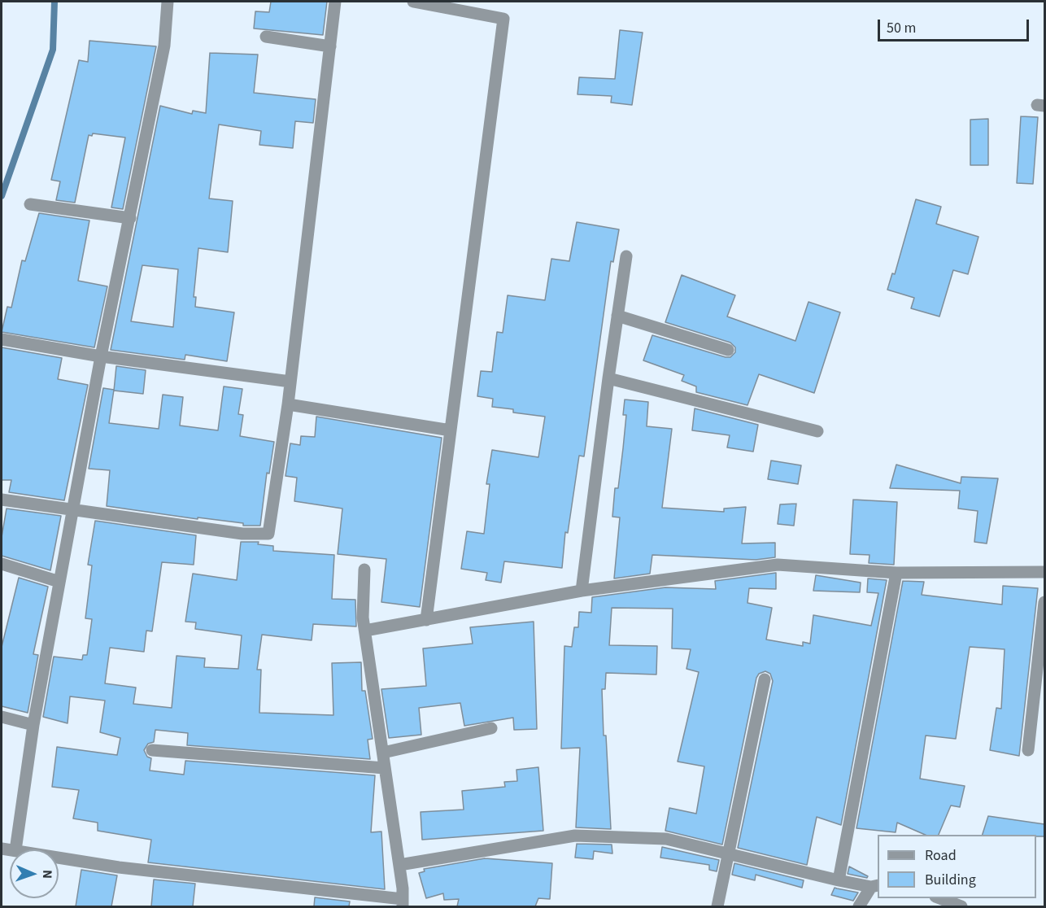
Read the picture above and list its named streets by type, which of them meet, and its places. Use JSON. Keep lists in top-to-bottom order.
{
  "legend": ["Road", "Building"],
  "scale_bar": "50 m",
  "north": "right"
}
